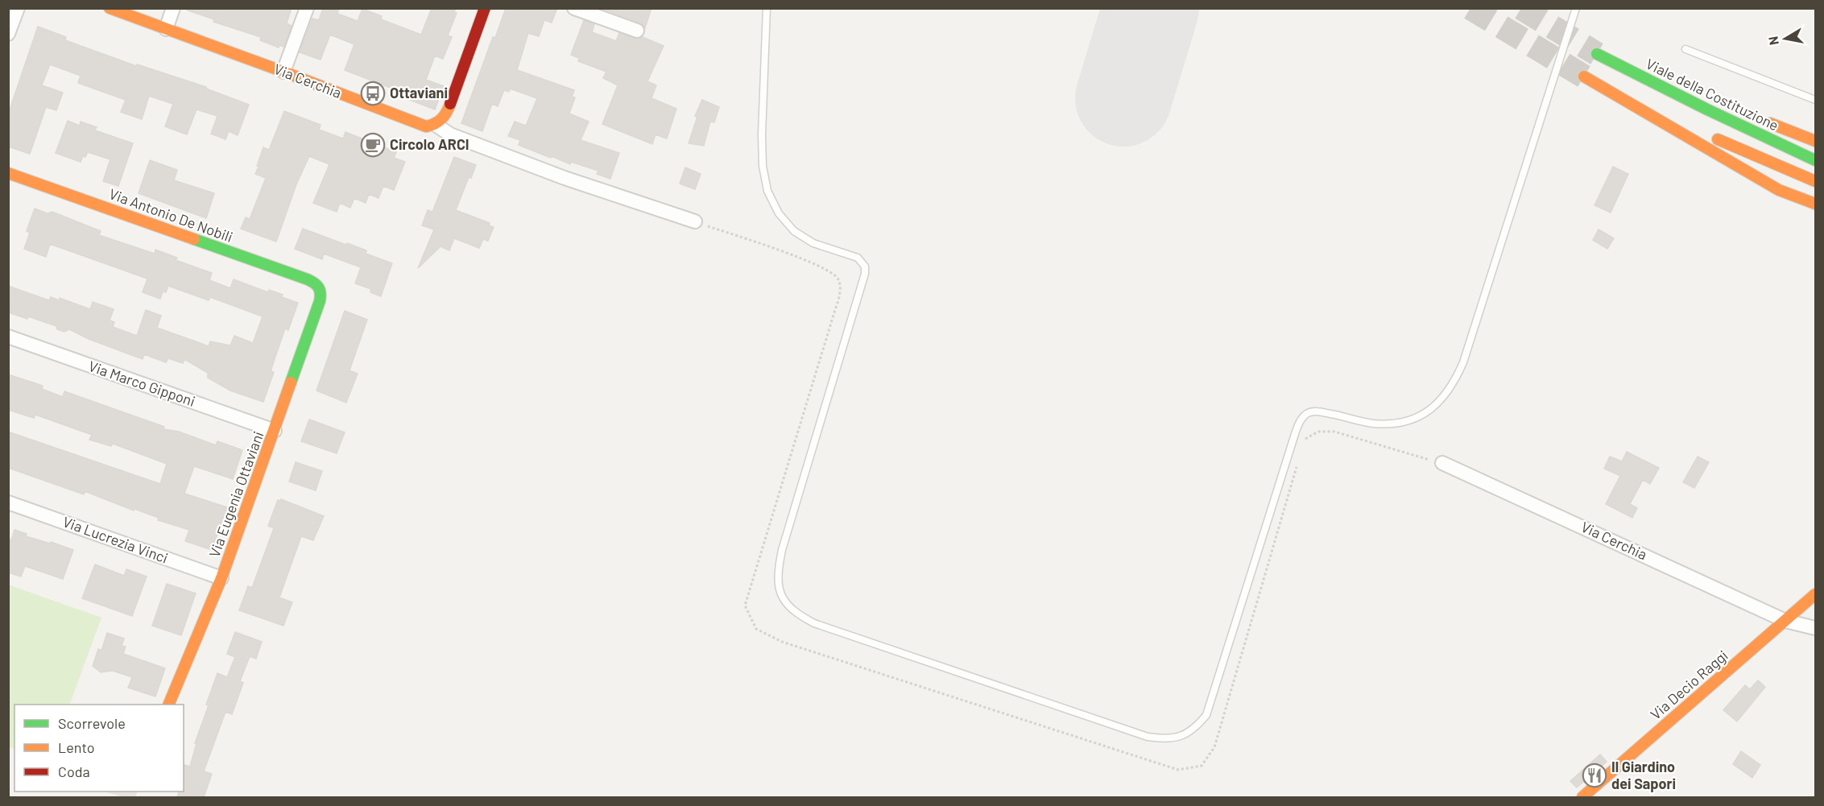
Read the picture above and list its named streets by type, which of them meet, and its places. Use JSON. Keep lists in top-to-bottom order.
{
  "streets": {
    "main road": [
      "Via Cerchia",
      "Viale della Costituzione",
      "Via Antonio De Nobili",
      "Via Eugenia Ottaviani",
      "Via Decio Raggi"
    ],
    "street": ["Via Marco Gipponi", "Via Lucrezia Vinci"]
  },
  "crossings": [
    ["Via Cerchia", "Via Decio Raggi"],
    ["Via Antonio De Nobili", "Via Eugenia Ottaviani"],
    ["Via Marco Gipponi", "Via Eugenia Ottaviani"],
    ["Via Eugenia Ottaviani", "Via Lucrezia Vinci"]
  ],
  "places": {
    "bus stop": ["Ottaviani"],
    "cafe": ["Circolo ARCI"],
    "restaurant": ["Il Giardino dei Sapori"]
  },
  "legend": ["Scorrevole", "Lento", "Coda"],
  "north": "left"
}
